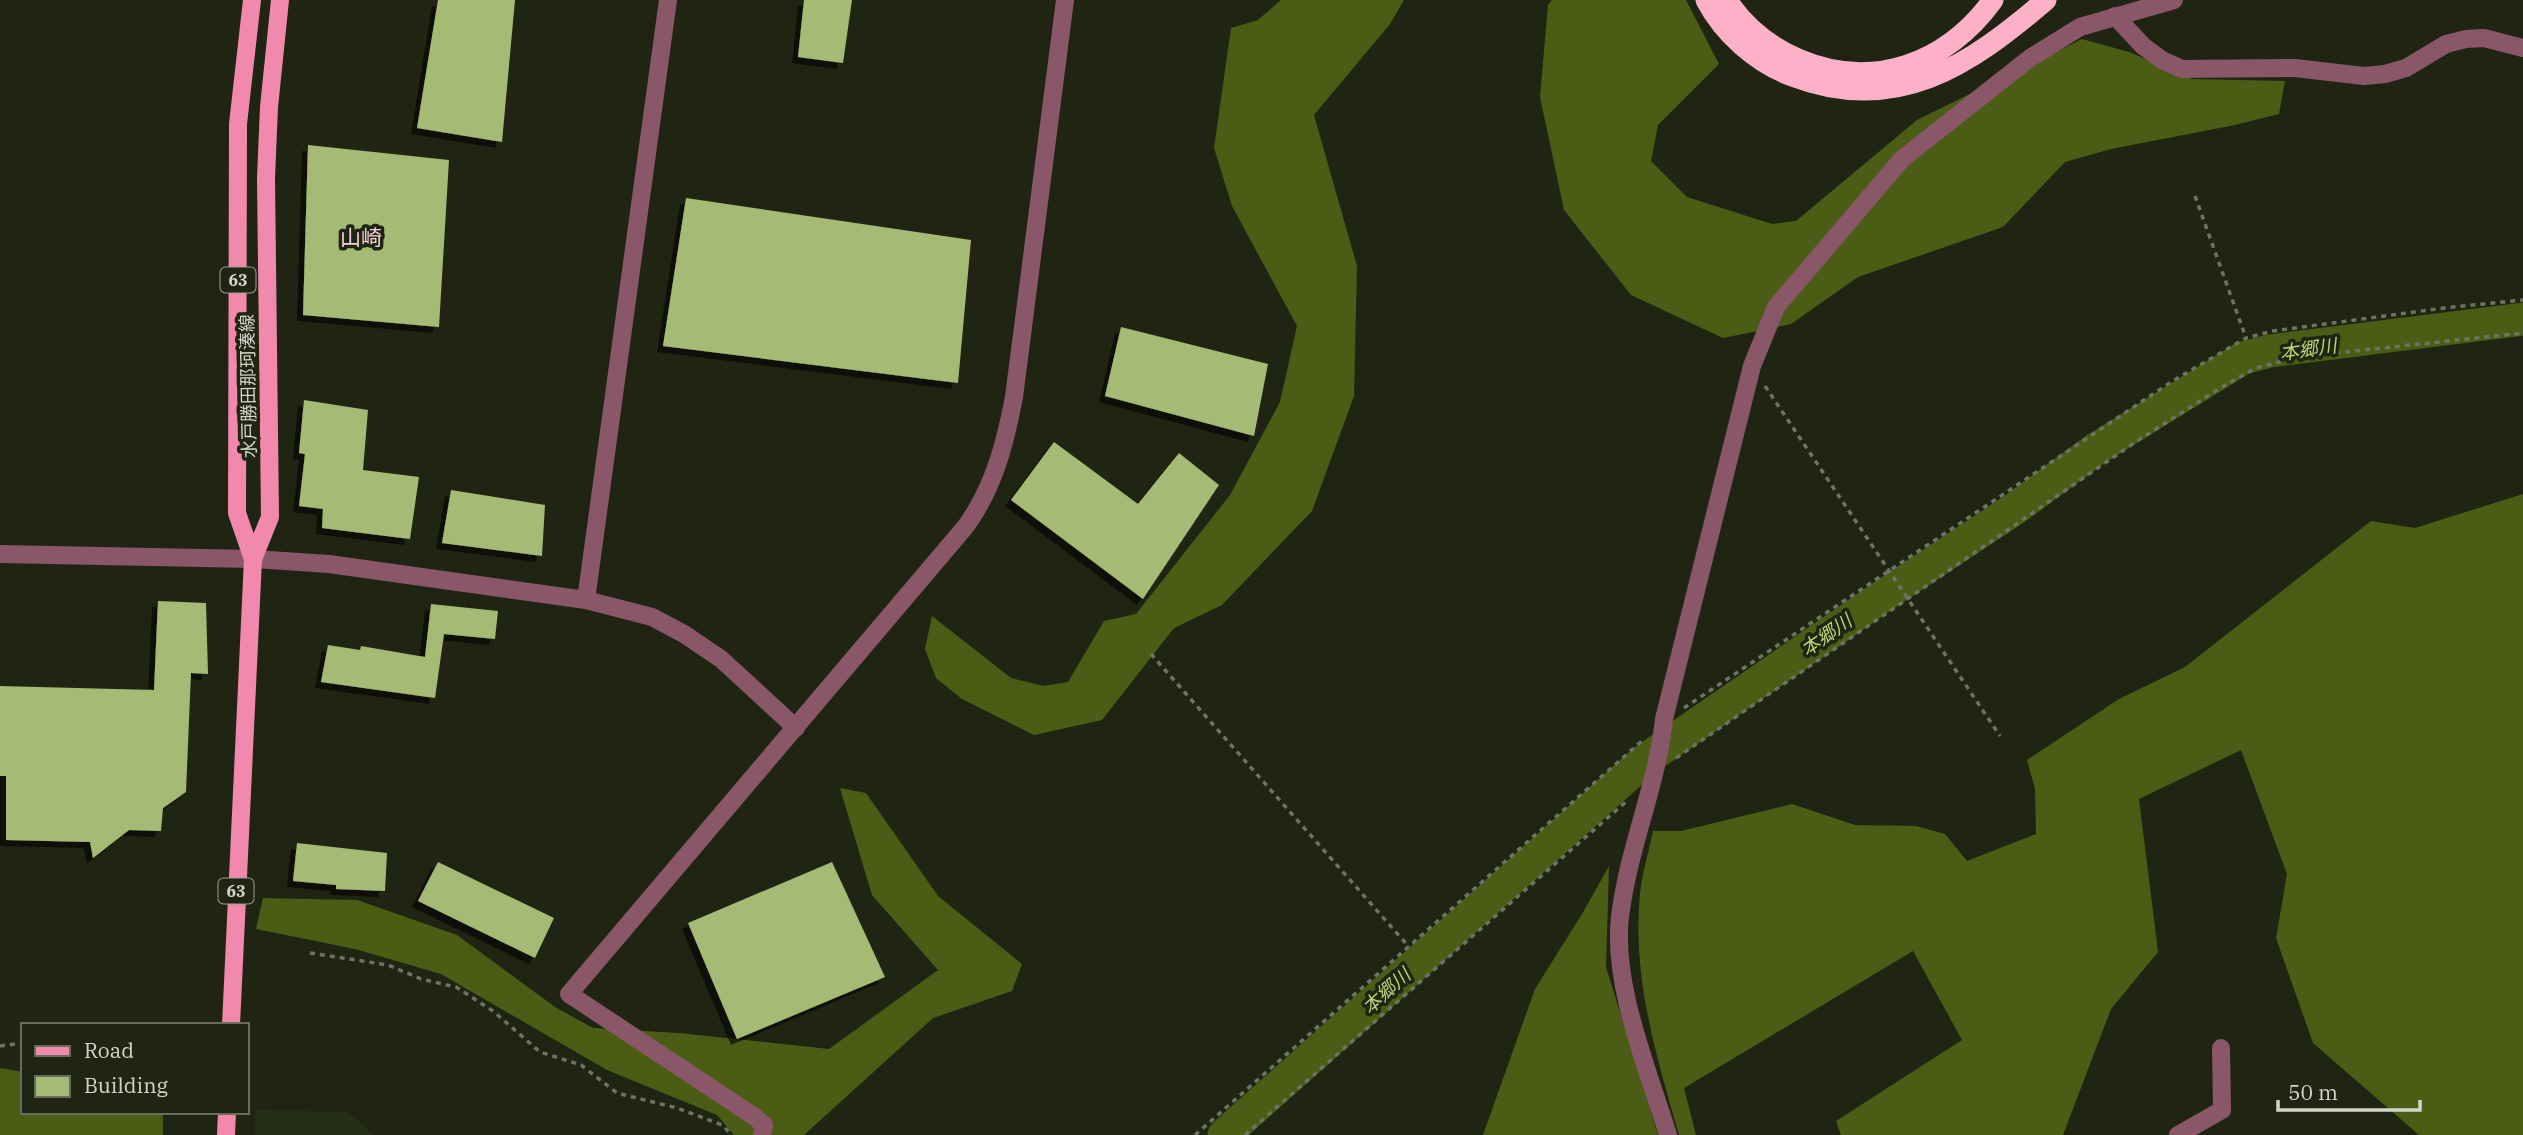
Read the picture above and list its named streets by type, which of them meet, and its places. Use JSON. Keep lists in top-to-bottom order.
{
  "streets": {
    "main road": ["63", "水戸勝田那珂湊線"]
  },
  "districts": ["山崎"],
  "water": ["本郷川"],
  "legend": ["Road", "Building"],
  "scale_bar": "50 m"
}
